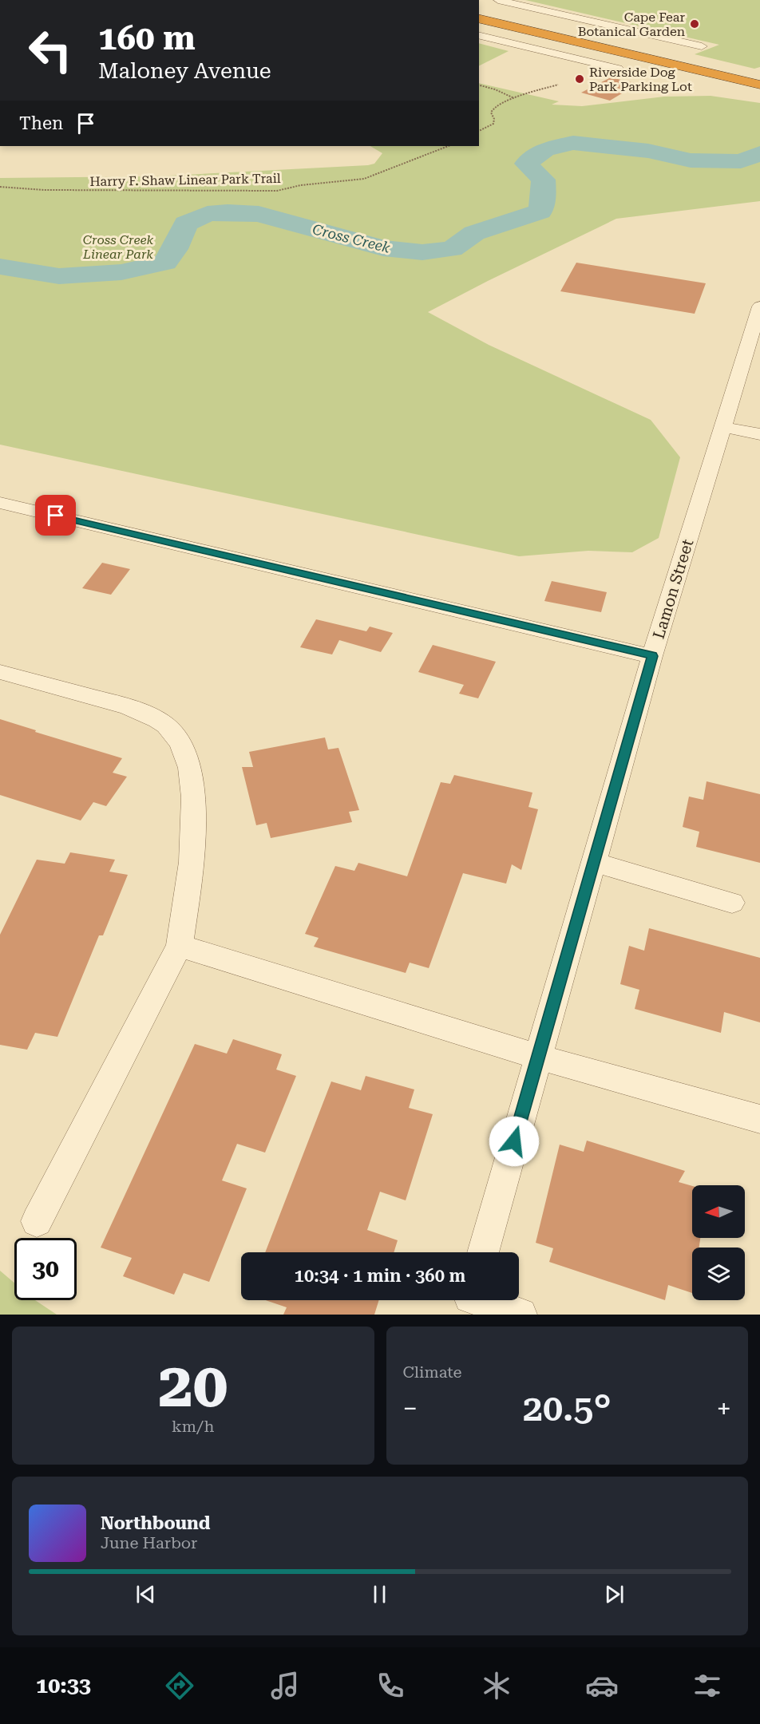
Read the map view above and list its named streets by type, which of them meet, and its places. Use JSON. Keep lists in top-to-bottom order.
{
  "streets": {
    "street": ["Lamon Street"],
    "path": ["Harry F. Shaw Linear Park Trail"]
  },
  "water": ["Cross Creek"],
  "parks": ["Cross Creek Linear Park"],
  "places": ["Cape Fear Botanical Garden", "Riverside Dog Park Parking Lot"],
  "north": "left",
  "page": {
    "turn": ["160 m", "Maloney Avenue"],
    "then": "Then",
    "limit": "30",
    "trip": "10:34 · 1 min · 360 m",
    "tile": [
      ["20", "km/h"],
      "Climate"
    ],
    "heat": ["−", "20.5°", "+"],
    "song": ["Northbound", "June Harbor"],
    "tabs": "10:33"
  }
}
